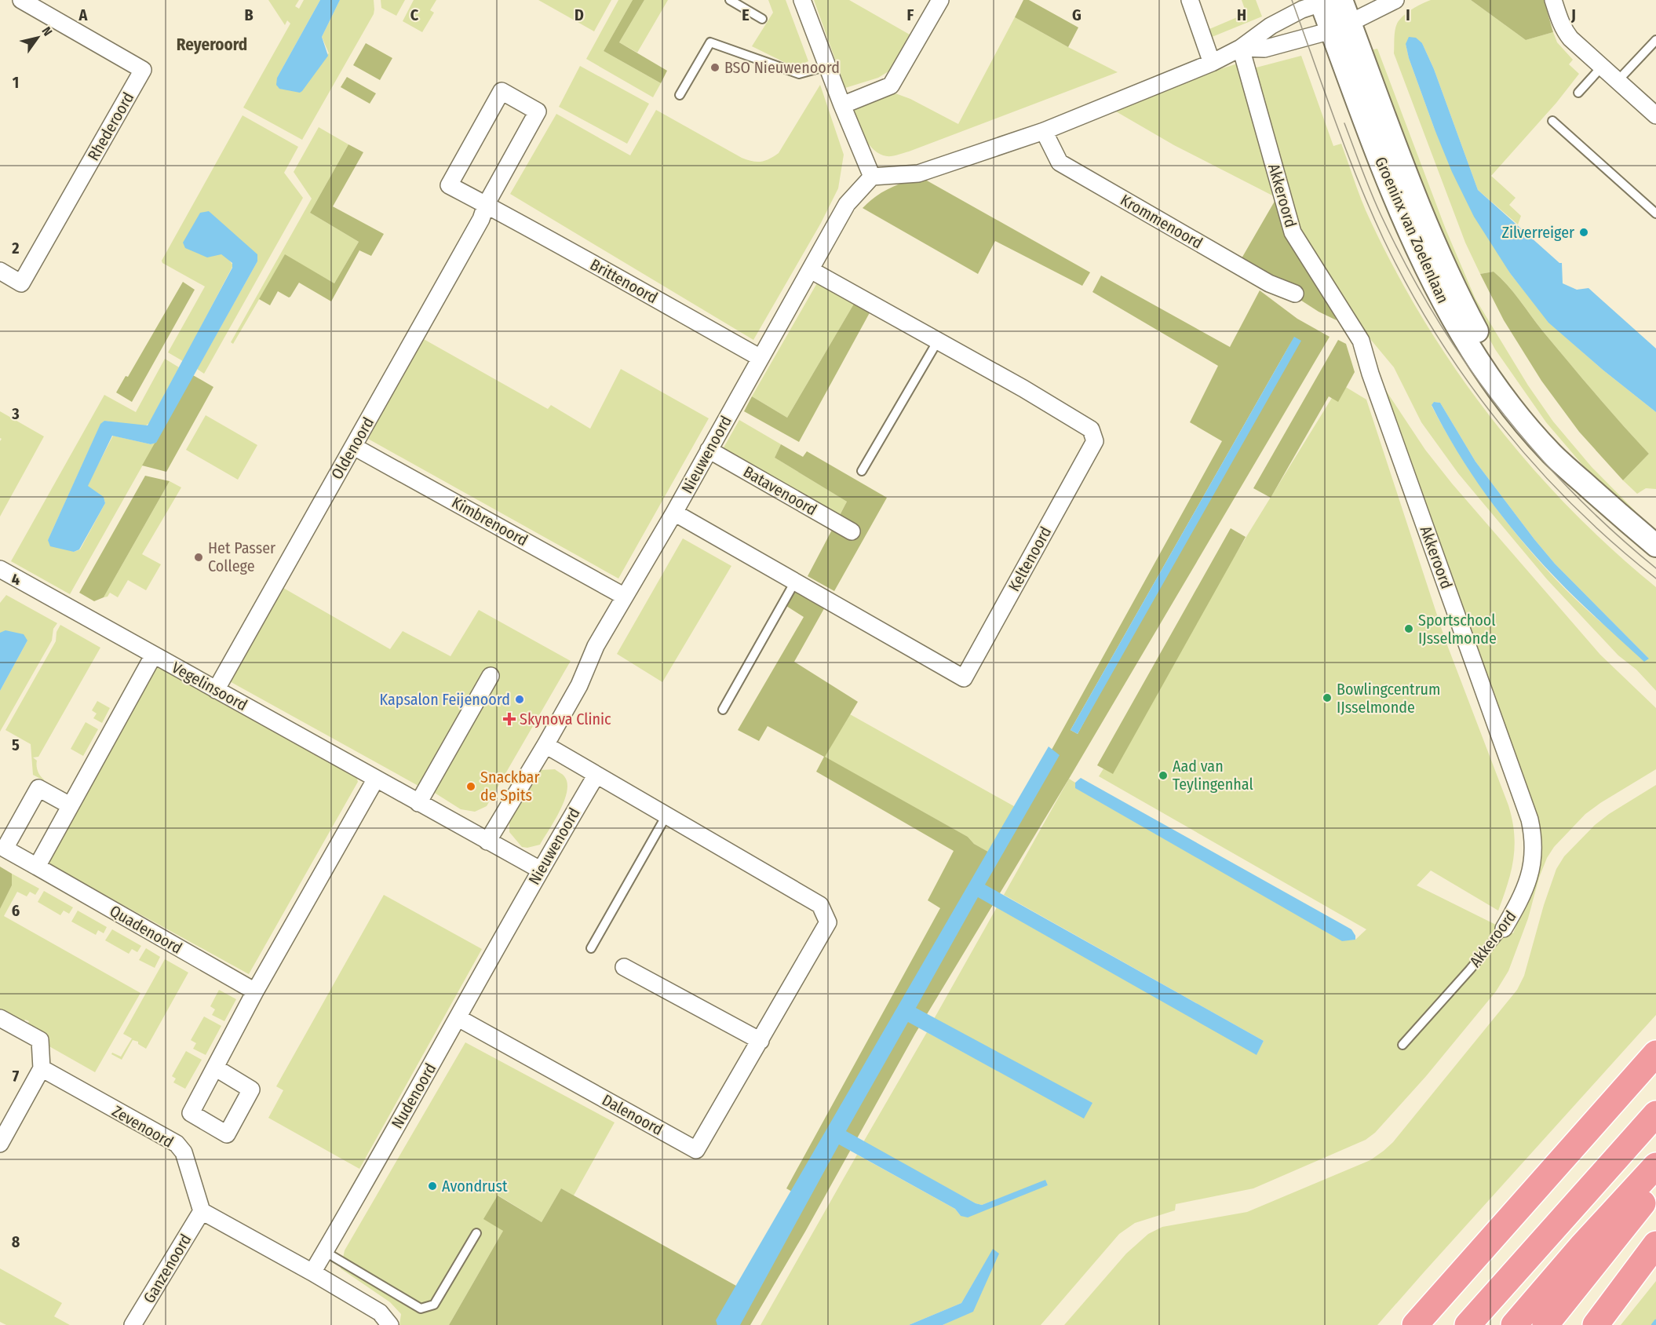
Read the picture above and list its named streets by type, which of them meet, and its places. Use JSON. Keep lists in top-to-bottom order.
{
  "streets": {
    "main road": ["Groeninx van Zoelenlaan"],
    "street": [
      "Rhederoord",
      "Akkeroord",
      "Krommenoord",
      "Brittenoord",
      "Oldenoord",
      "Nieuwenoord",
      "Batavenoord",
      "Kimbrenoord",
      "Keltenoord",
      "Vegelinsoord",
      "Quadenoord",
      "Nudenoord",
      "Dalenoord",
      "Zevenoord",
      "Ganzenoord"
    ]
  },
  "crossings": [
    ["Brittenoord", "Oldenoord"],
    ["Brittenoord", "Nieuwenoord"],
    ["Oldenoord", "Kimbrenoord"],
    ["Oldenoord", "Vegelinsoord"],
    ["Nieuwenoord", "Batavenoord"],
    ["Nieuwenoord", "Kimbrenoord"],
    ["Nieuwenoord", "Keltenoord"],
    ["Nieuwenoord", "Vegelinsoord"],
    ["Nieuwenoord", "Nudenoord"],
    ["Nieuwenoord", "Dalenoord"],
    ["Nudenoord", "Dalenoord"],
    ["Zevenoord", "Ganzenoord"]
  ],
  "districts": ["Reyeroord"],
  "places": {
    "other": [
      "BSO Nieuwenoord",
      "Zilverreiger",
      "Het Passer College",
      "Sportschool IJsselmonde",
      "Bowlingcentrum IJsselmonde",
      "Kapsalon Feijenoord",
      "Aad van Teylingenhal",
      "Snackbar de Spits",
      "Avondrust"
    ],
    "health": ["Skynova Clinic"]
  },
  "north": "top right",
  "grid": {
    "columns": [
      "A",
      "B",
      "C",
      "D",
      "E",
      "F",
      "G",
      "H",
      "I",
      "J"
    ],
    "rows": [
      "1",
      "2",
      "3",
      "4",
      "5",
      "6",
      "7",
      "8"
    ]
  }
}
